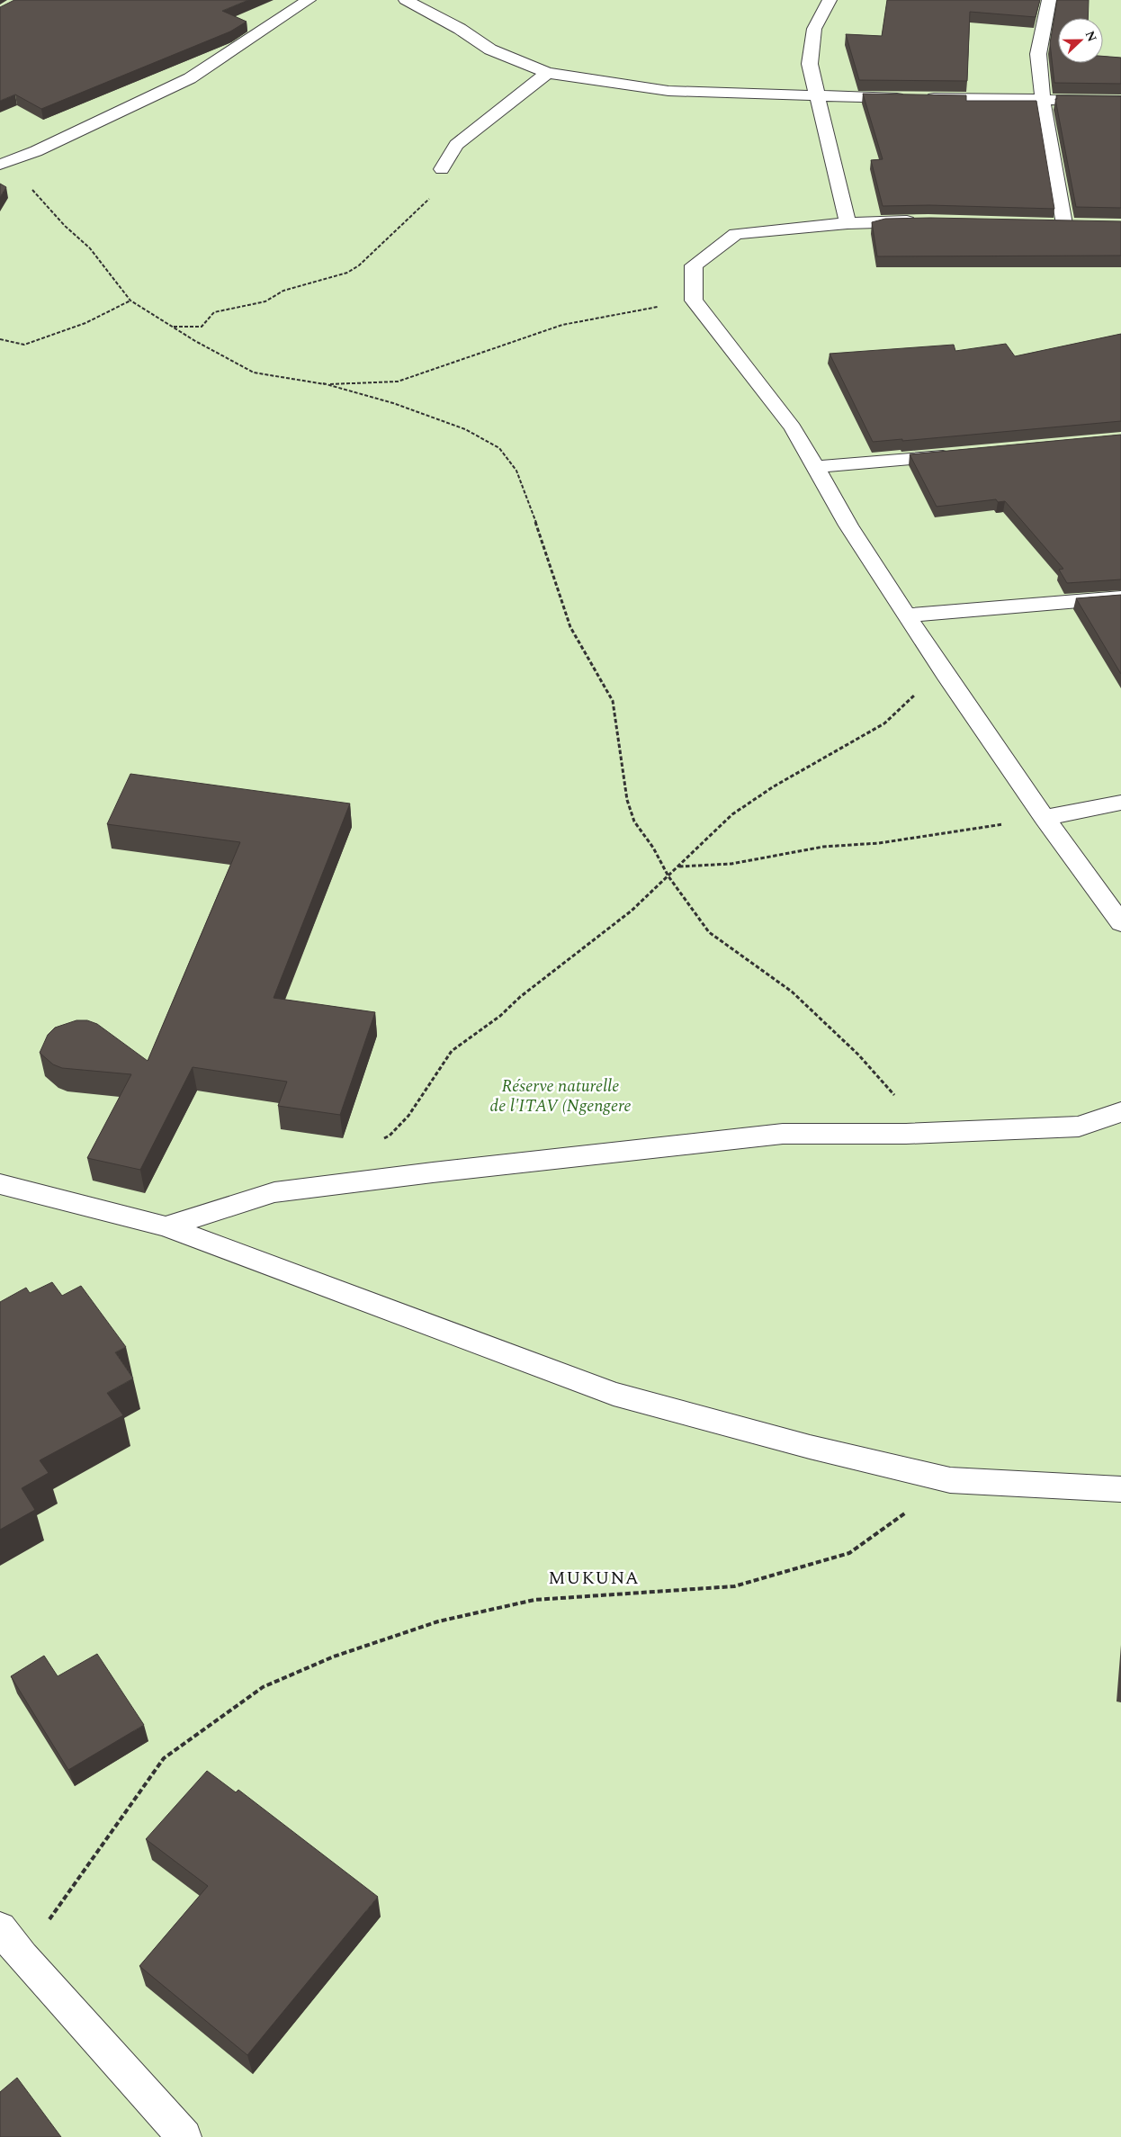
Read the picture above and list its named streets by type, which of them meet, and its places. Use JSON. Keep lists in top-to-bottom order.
{
  "districts": ["MUKUNA"],
  "parks": ["Réserve naturelle de l'ITAV (Ngengere"],
  "north": "right"
}
